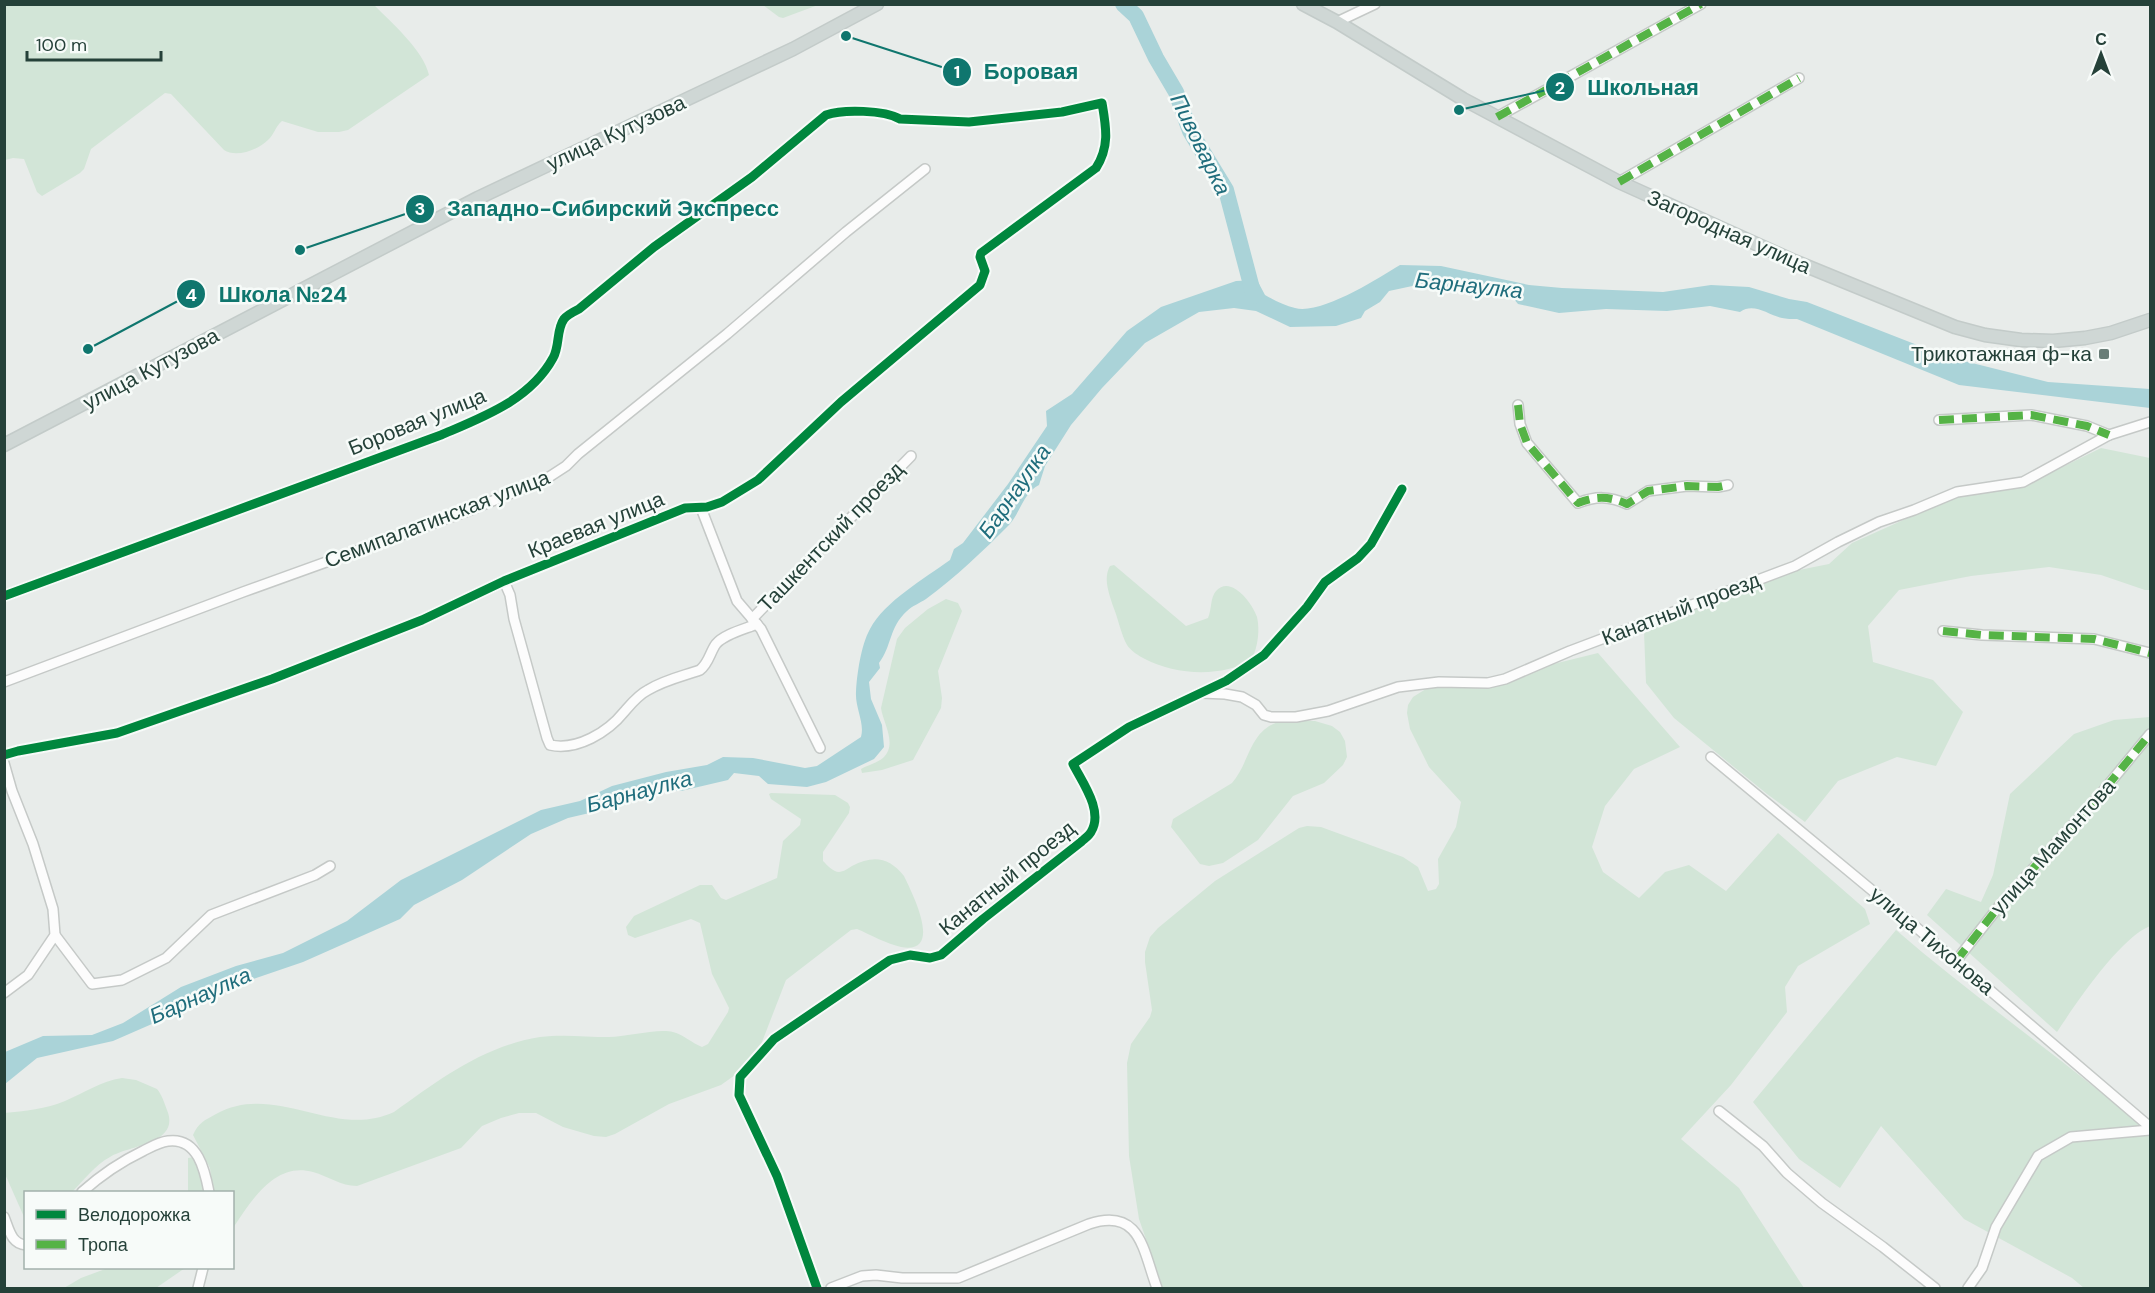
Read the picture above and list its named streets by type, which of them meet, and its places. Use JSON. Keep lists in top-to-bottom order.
{
  "streets": {
    "main road": ["улица Кутузова", "Загородная улица"],
    "street": [
      "Боровая улица",
      "Семипалатинская улица",
      "Краевая улица",
      "Ташкентский проезд",
      "Канатный проезд",
      "улица Мамонтова",
      "улица Тихонова"
    ]
  },
  "crossings": [
    ["Боровая улица", "Краевая улица"],
    ["Краевая улица", "Ташкентский проезд"],
    ["улица Мамонтова", "улица Тихонова"]
  ],
  "water": ["Пивоварка", "Барнаулка"],
  "places": {
    "other": [
      "Боровая",
      "Школьная",
      "Западно-Сибирский Экспресс",
      "Школа №24"
    ],
    "transit": ["Трикотажная ф-ка"]
  },
  "legend": ["Велодорожка", "Тропа"],
  "scale_bar": "100 m",
  "north": "top"
}
